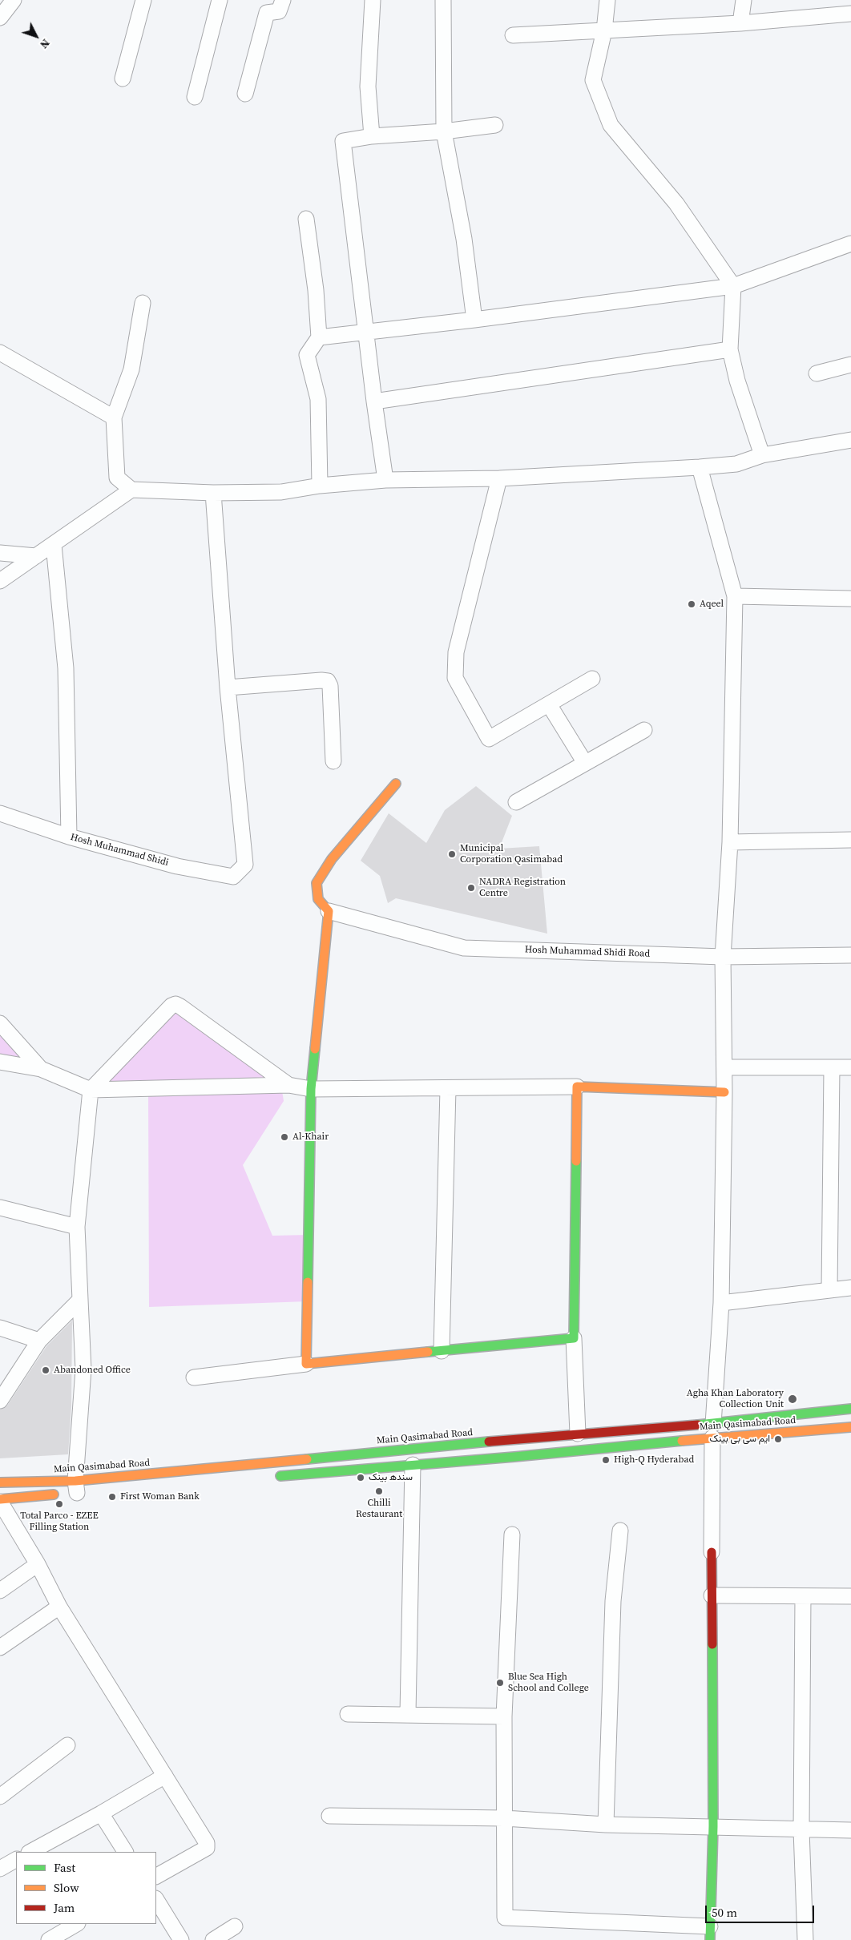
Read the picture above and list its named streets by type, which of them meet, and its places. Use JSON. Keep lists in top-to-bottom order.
{
  "streets": {
    "street": ["Hosh Muhammad Shidi", "Hosh Muhammad Shidi Road", "Main Qasimabad Road"]
  },
  "places": [
    "Aqeel",
    "Municipal Corporation Qasimabad",
    "NADRA Registration Centre",
    "Al-Khair",
    "Abandoned Office",
    "Agha Khan Laboratory Collection Unit",
    "ایم سی بی بینک",
    "High-Q Hyderabad",
    "سندھ بینک",
    "Chilli Restaurant",
    "First Woman Bank",
    "Total Parco - EZEE Filling Station",
    "Blue Sea High School and College"
  ],
  "legend": ["Fast", "Slow", "Jam"],
  "scale_bar": "50 m",
  "north": "bottom right"
}
